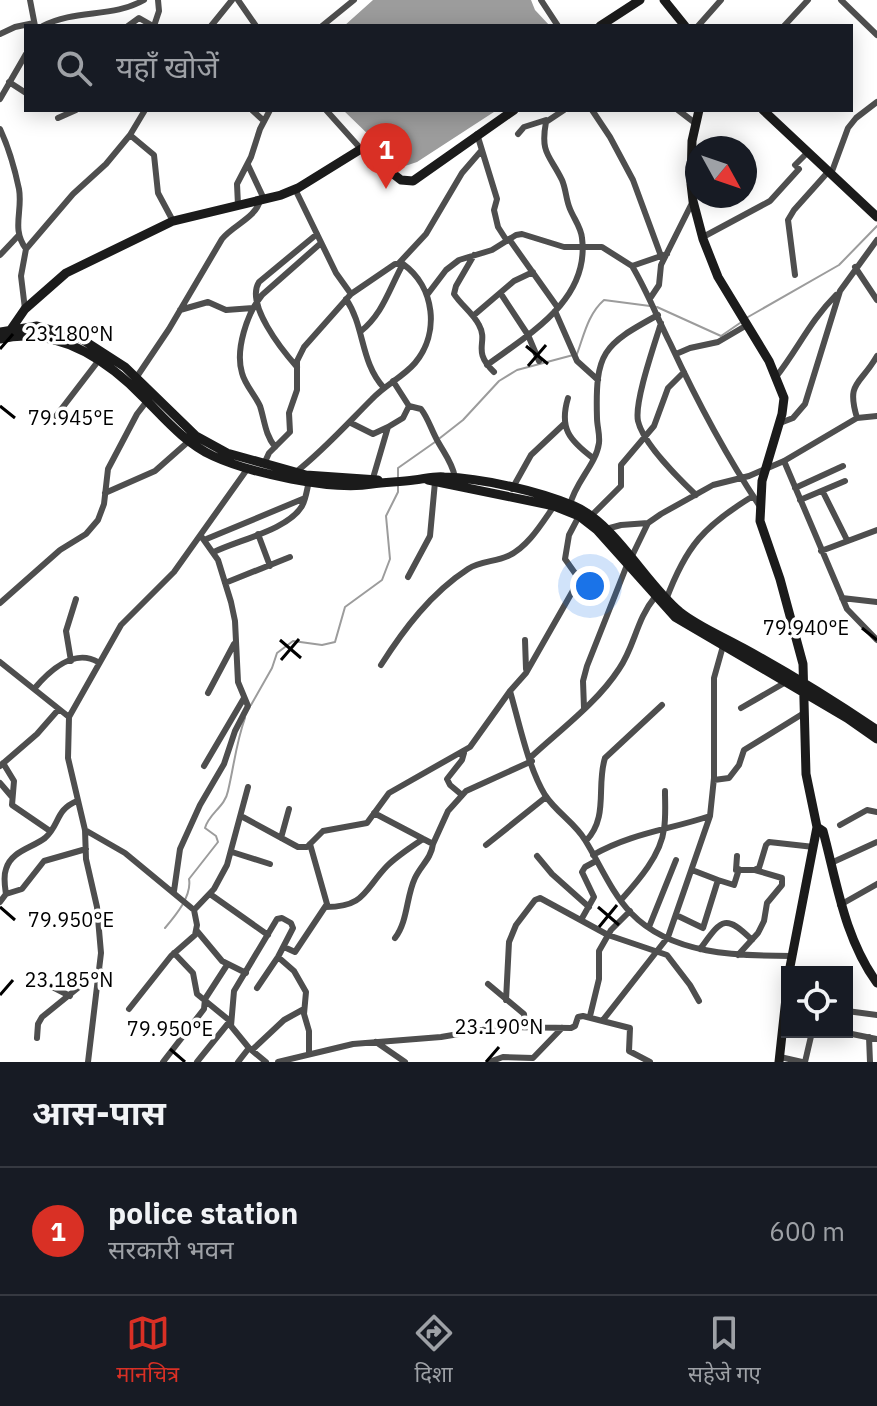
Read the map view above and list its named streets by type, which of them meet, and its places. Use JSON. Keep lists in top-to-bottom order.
{
  "north": "bottom right",
  "page": {
    "search": "यहाँ खोजें",
    "pins": "1",
    "heading": "आस-पास",
    "list": [
      {
        "mark": "1",
        "name": "police station",
        "note": "सरकारी भवन",
        "value": "600 m"
      }
    ],
    "nav": ["मानचित्र", "दिशा", "सहेजे गए"]
  },
  "coordinates": [
    "23.180°N",
    "79.945°E",
    "79.940°E",
    "79.950°E",
    "23.185°N",
    "23.190°N"
  ]
}
